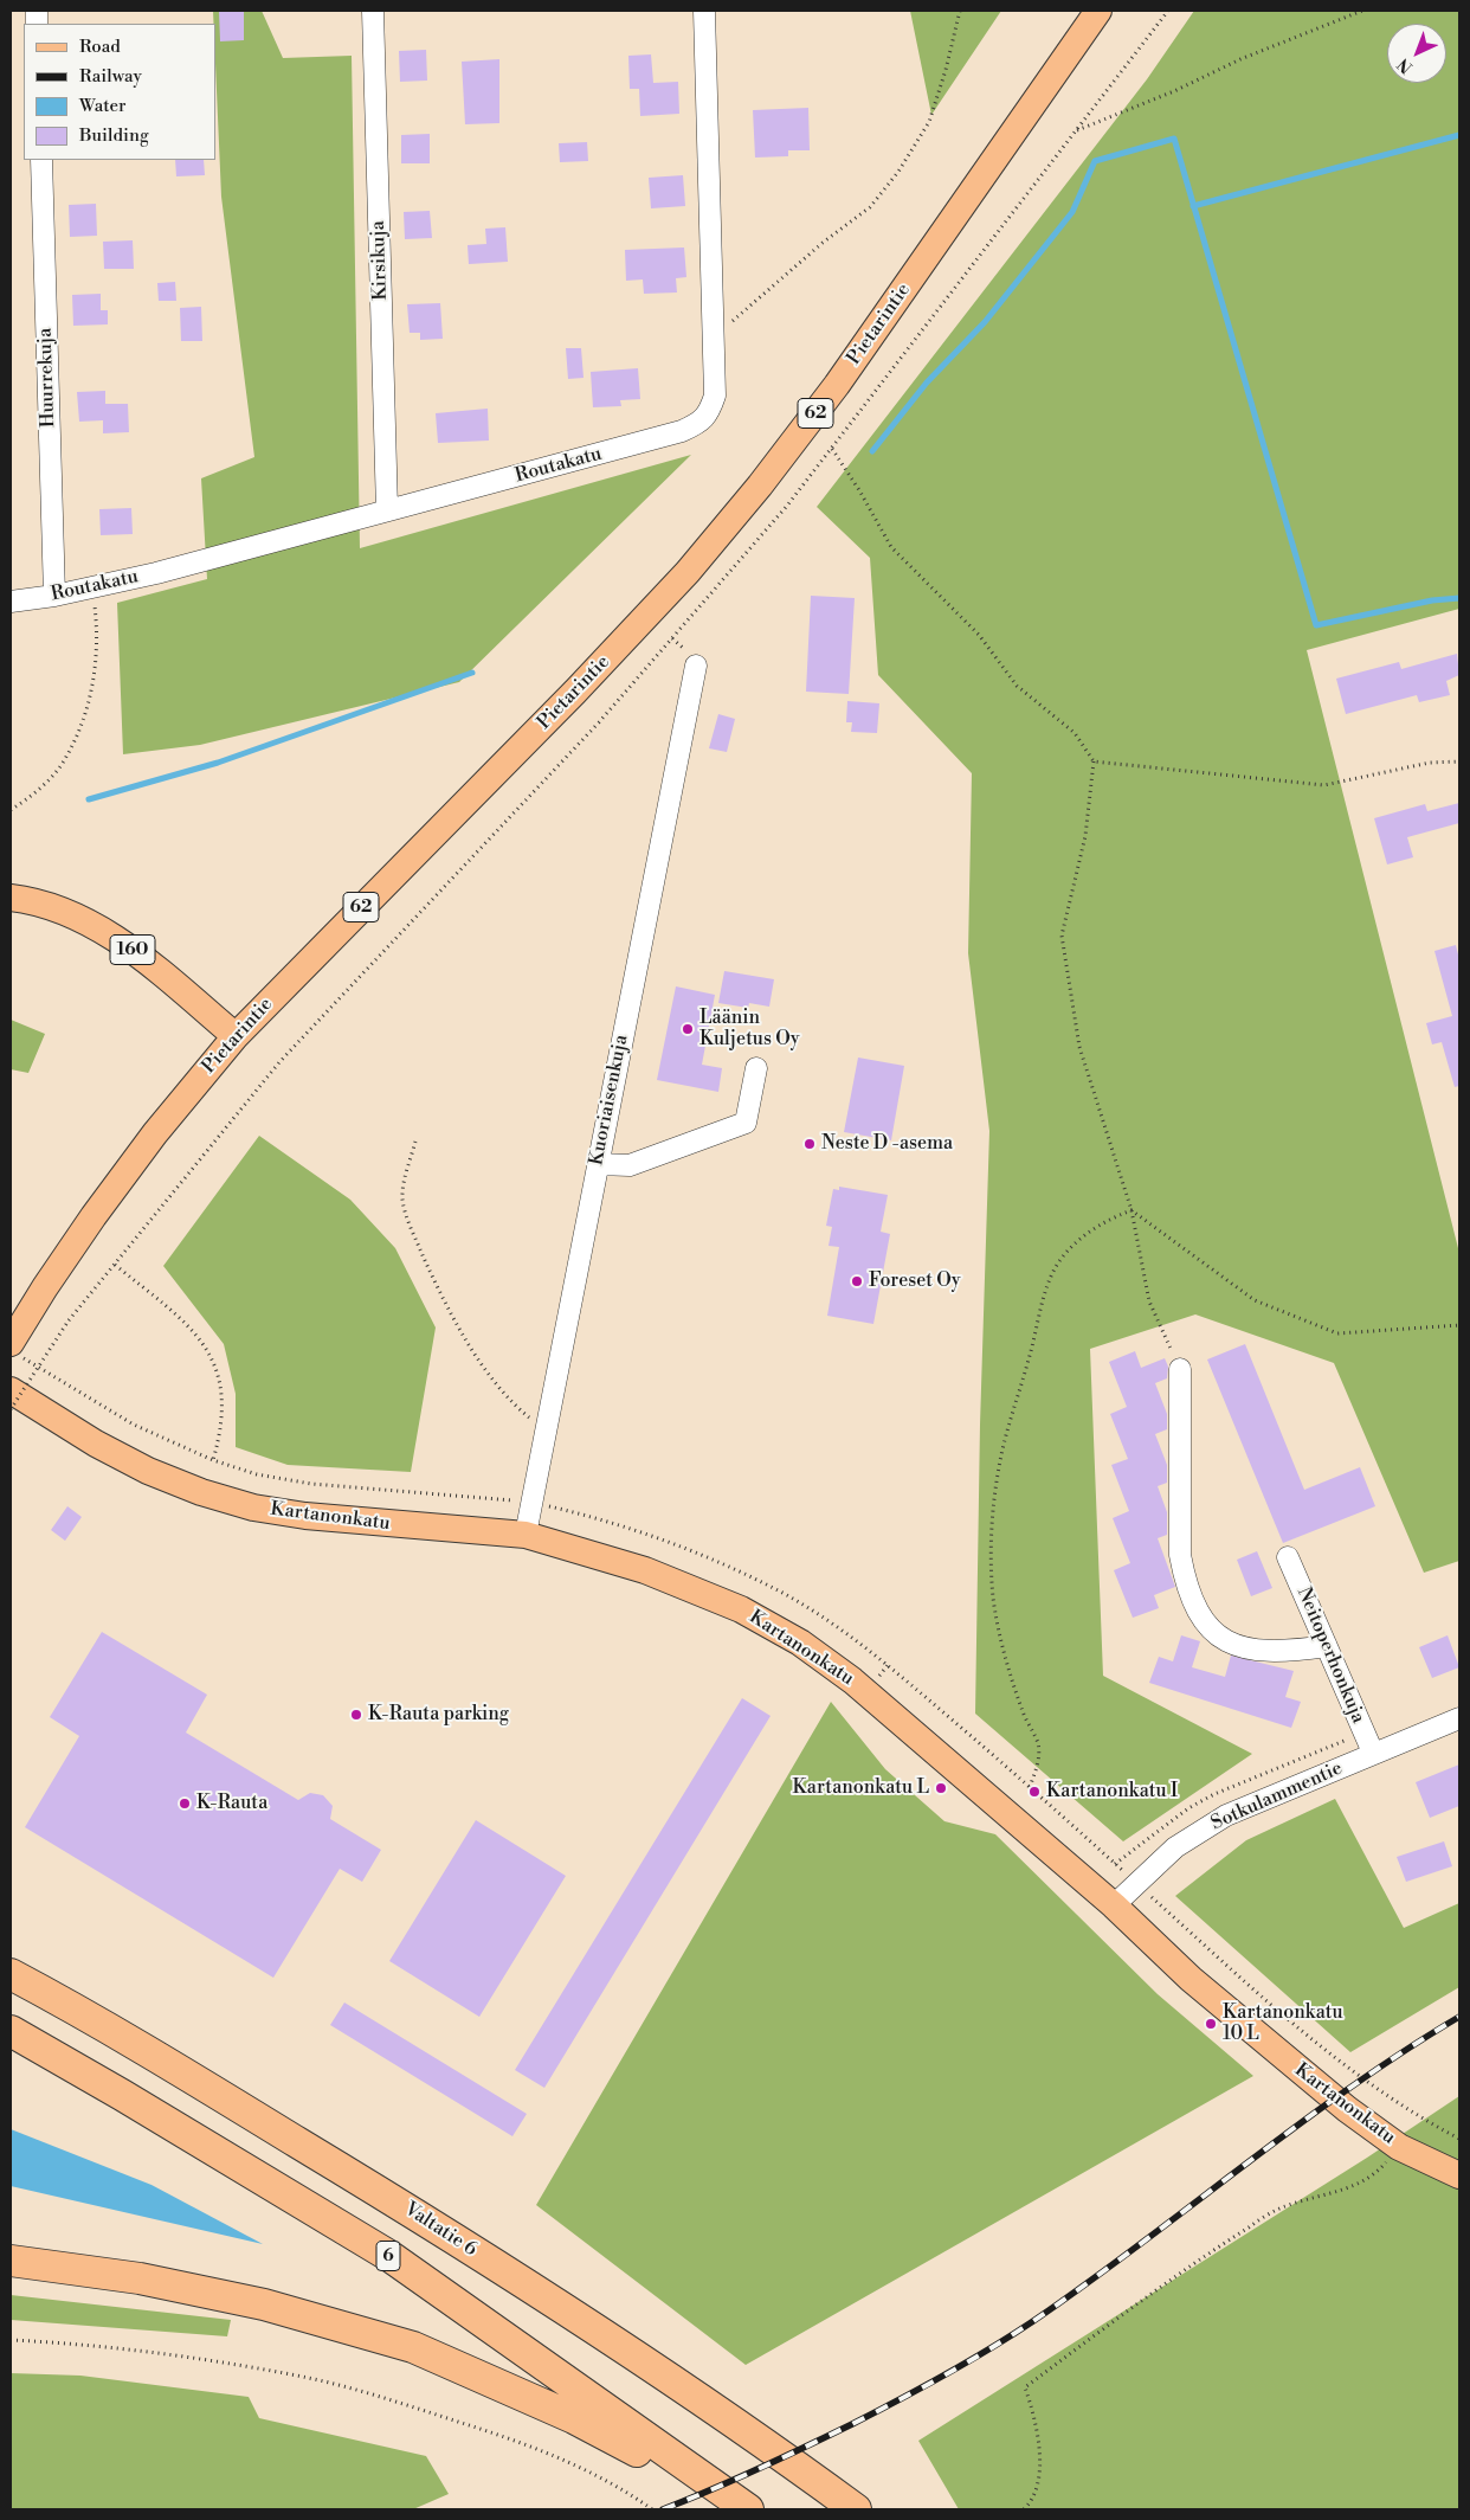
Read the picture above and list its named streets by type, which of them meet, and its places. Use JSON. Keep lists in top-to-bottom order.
{
  "streets": {
    "highway": ["Valtatie 6", "6"],
    "main road": [
      "Pietarintie",
      "62",
      "160",
      "Kartanonkatu"
    ],
    "street": [
      "Kirsikuja",
      "Huurrekuja",
      "Routakatu",
      "Kuoriaisenkuja",
      "Neitoperhonkuja",
      "Sotkulammentie"
    ]
  },
  "crossings": [
    ["Kirsikuja", "Routakatu"],
    ["Pietarintie", "160"],
    ["Huurrekuja", "Routakatu"],
    ["Kuoriaisenkuja", "Kartanonkatu"],
    ["Kartanonkatu", "Sotkulammentie"],
    ["Neitoperhonkuja", "Sotkulammentie"]
  ],
  "places": [
    "Läänin Kuljetus Oy",
    "Neste D -asema",
    "Foreset Oy",
    "K-Rauta parking",
    "Kartanonkatu L",
    "Kartanonkatu I",
    "K-Rauta",
    "Kartanonkatu 10 L"
  ],
  "legend": [
    "Road",
    "Railway",
    "Water",
    "Building"
  ],
  "north": "bottom left"
}
